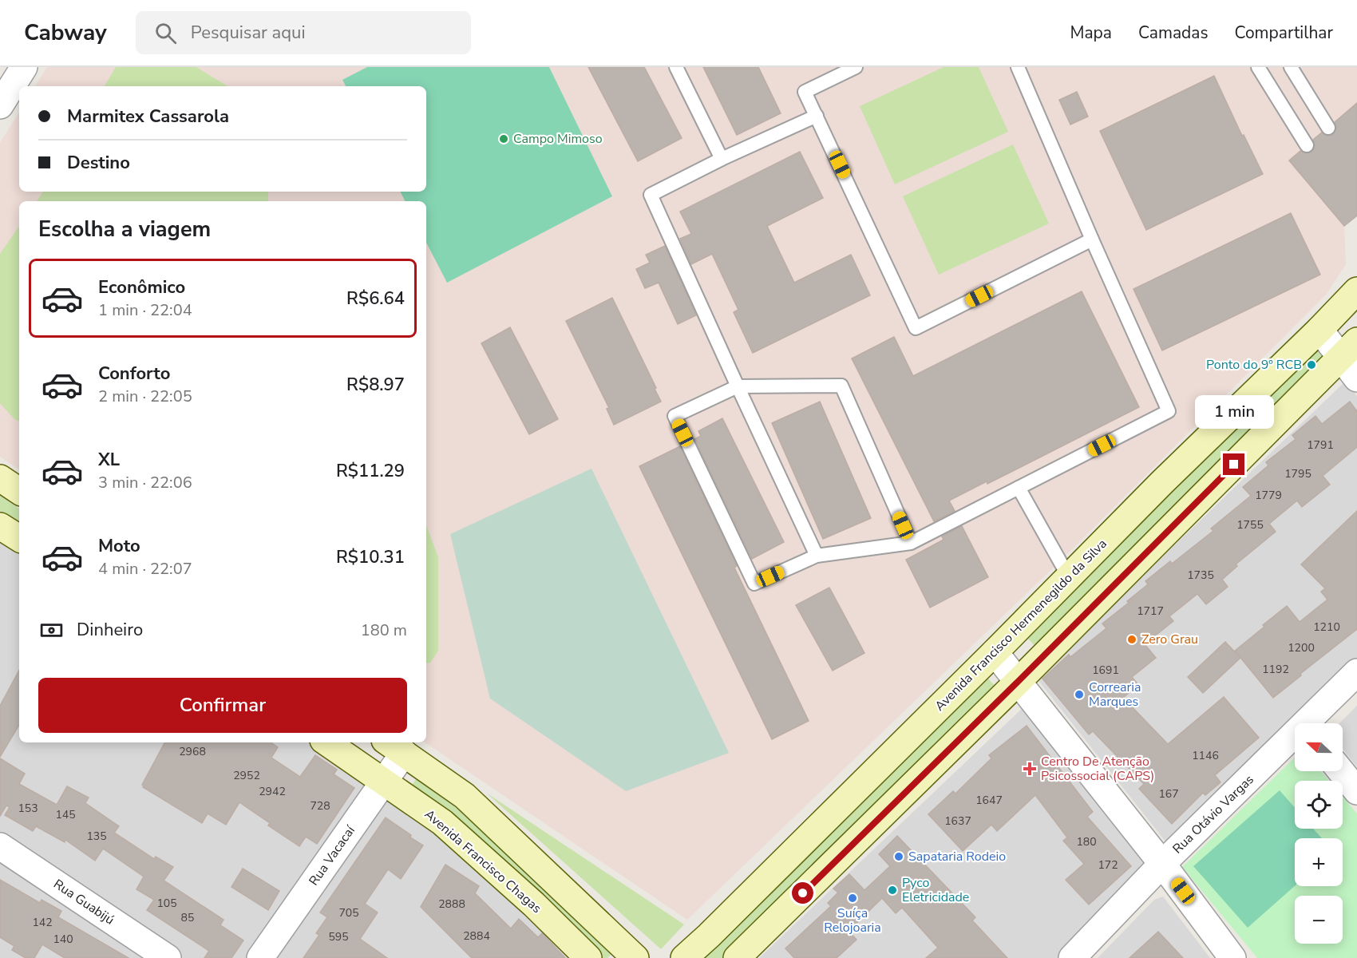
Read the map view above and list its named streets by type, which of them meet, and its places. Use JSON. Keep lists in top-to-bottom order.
{
  "streets": {
    "main road": ["Avenida Francisco Hermenegildo da Silva", "Avenida Francisco Chagas"],
    "street": ["Rua Otávio Vargas", "Rua Vacacaí", "Rua Guabijú"]
  },
  "crossings": [
    ["Rua Vacacaí", "Avenida Francisco Chagas"]
  ],
  "places": {
    "other": [
      "Campo Mimoso",
      "Ponto do 9º RCB",
      "Zero Grau",
      "Correaria Marques",
      "Sapataria Rodeio",
      "Pyco Eletricidade",
      "Suíça Relojoaria"
    ],
    "health": ["Centro De Atenção Psicossocial (CAPS)"]
  },
  "house_numbers": [
    "1791",
    "1795",
    "1779",
    "1755",
    "1735",
    "1717",
    "1210",
    "1200",
    "1192",
    "1691",
    "2968",
    "1146",
    "2952",
    "2942",
    "167",
    "1647",
    "728",
    "153",
    "145",
    "1637",
    "135",
    "180",
    "172",
    "105",
    "2888",
    "705",
    "85",
    "142",
    "2884",
    "595",
    "140"
  ],
  "north": "left",
  "page": {
    "header": "Cabway",
    "search": "Pesquisar aqui",
    "nav": ["Mapa", "Camadas", "Compartilhar"],
    "banner": ["Marmitex Cassarola", "Destino"],
    "heading": "Escolha a viagem",
    "list": [
      {
        "name": "Econômico",
        "note": "1 min · 22:04",
        "value": "R$6.64"
      },
      {
        "name": "Conforto",
        "note": "2 min · 22:05",
        "value": "R$8.97"
      },
      {
        "name": "XL",
        "note": "3 min · 22:06",
        "value": "R$11.29"
      },
      {
        "name": "Moto",
        "note": "4 min · 22:07",
        "value": "R$10.31"
      }
    ],
    "bubble": "1 min",
    "pay": ["Dinheiro", "180 m"],
    "buttons": "Confirmar",
    "map_buttons": ["+", "−"]
  }
}
